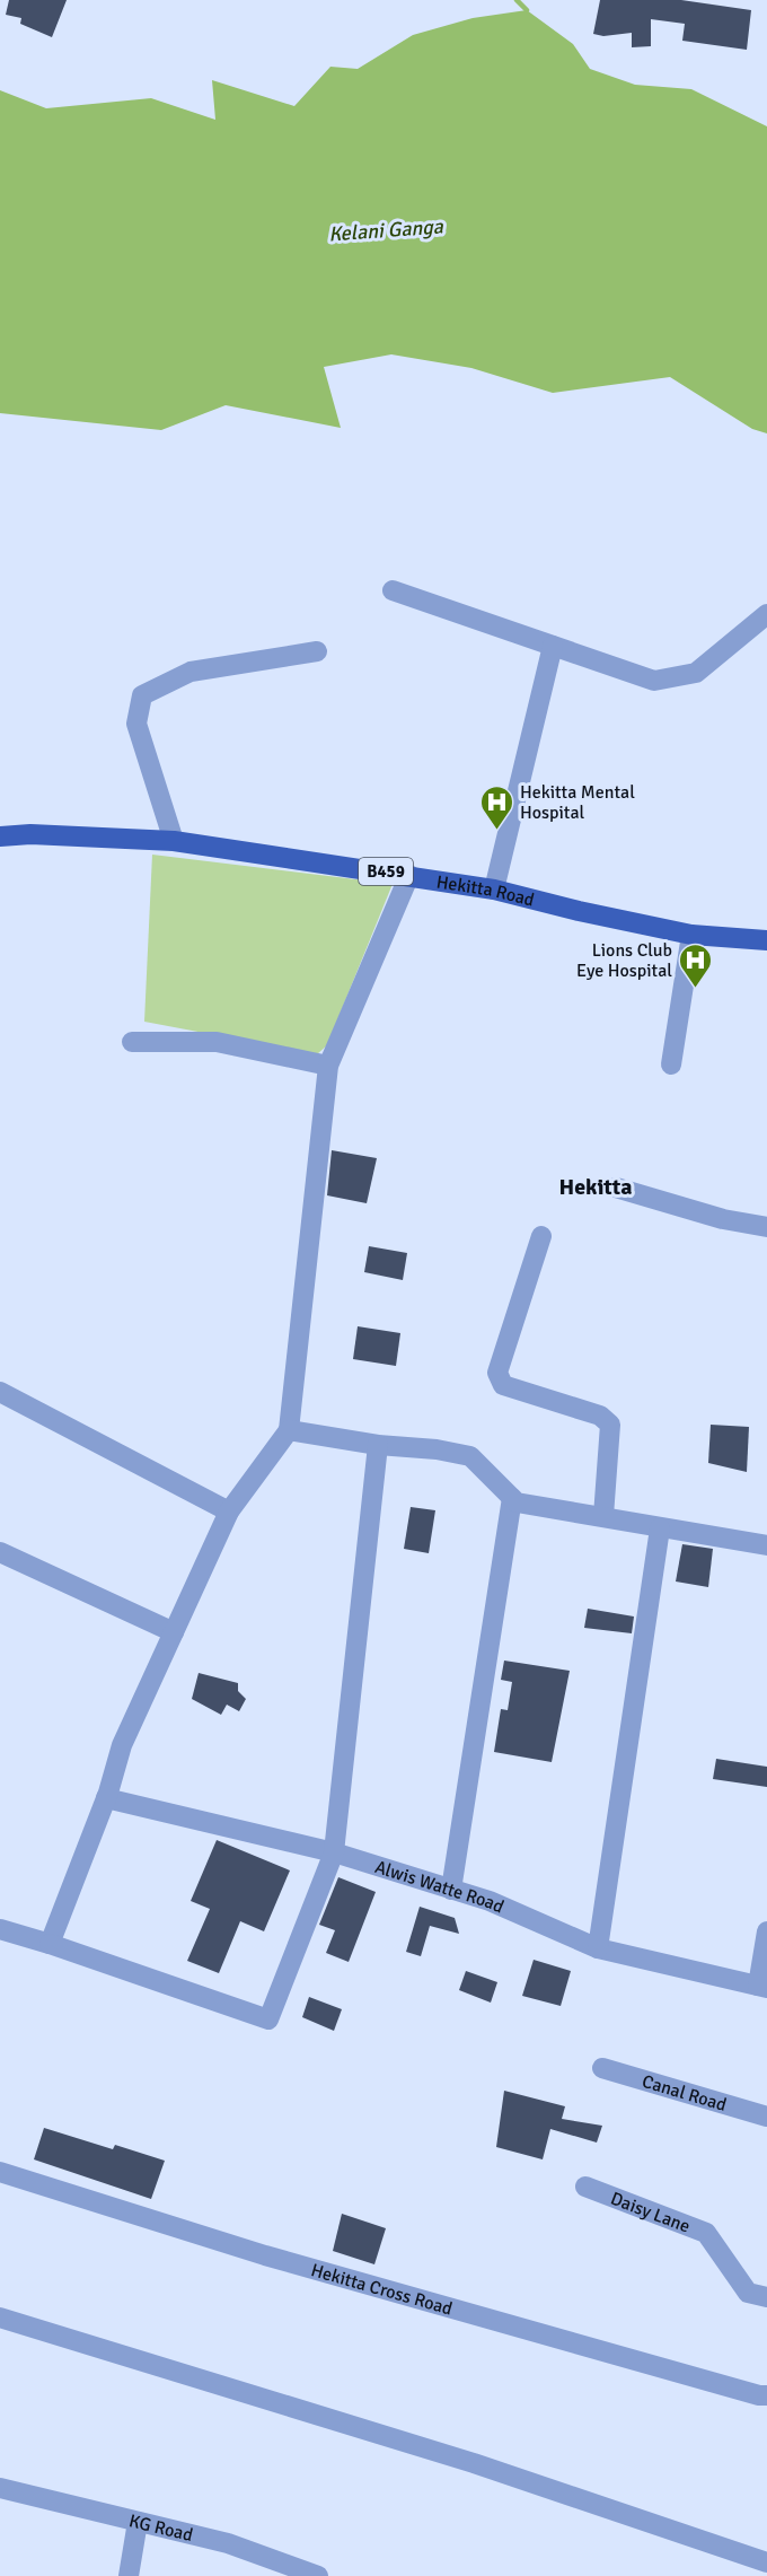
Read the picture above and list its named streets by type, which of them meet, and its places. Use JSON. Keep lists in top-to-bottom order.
{
  "streets": {
    "main road": ["B459", "Hekitta Road"],
    "street": [
      "Alwis Watte Road",
      "Canal Road",
      "Daisy Lane",
      "Hekitta Cross Road",
      "KG Road"
    ]
  },
  "districts": ["Hekitta"],
  "water": ["Kelani Ganga"],
  "places": {
    "hospital": ["Hekitta Mental Hospital", "Lions Club Eye Hospital"]
  }
}
